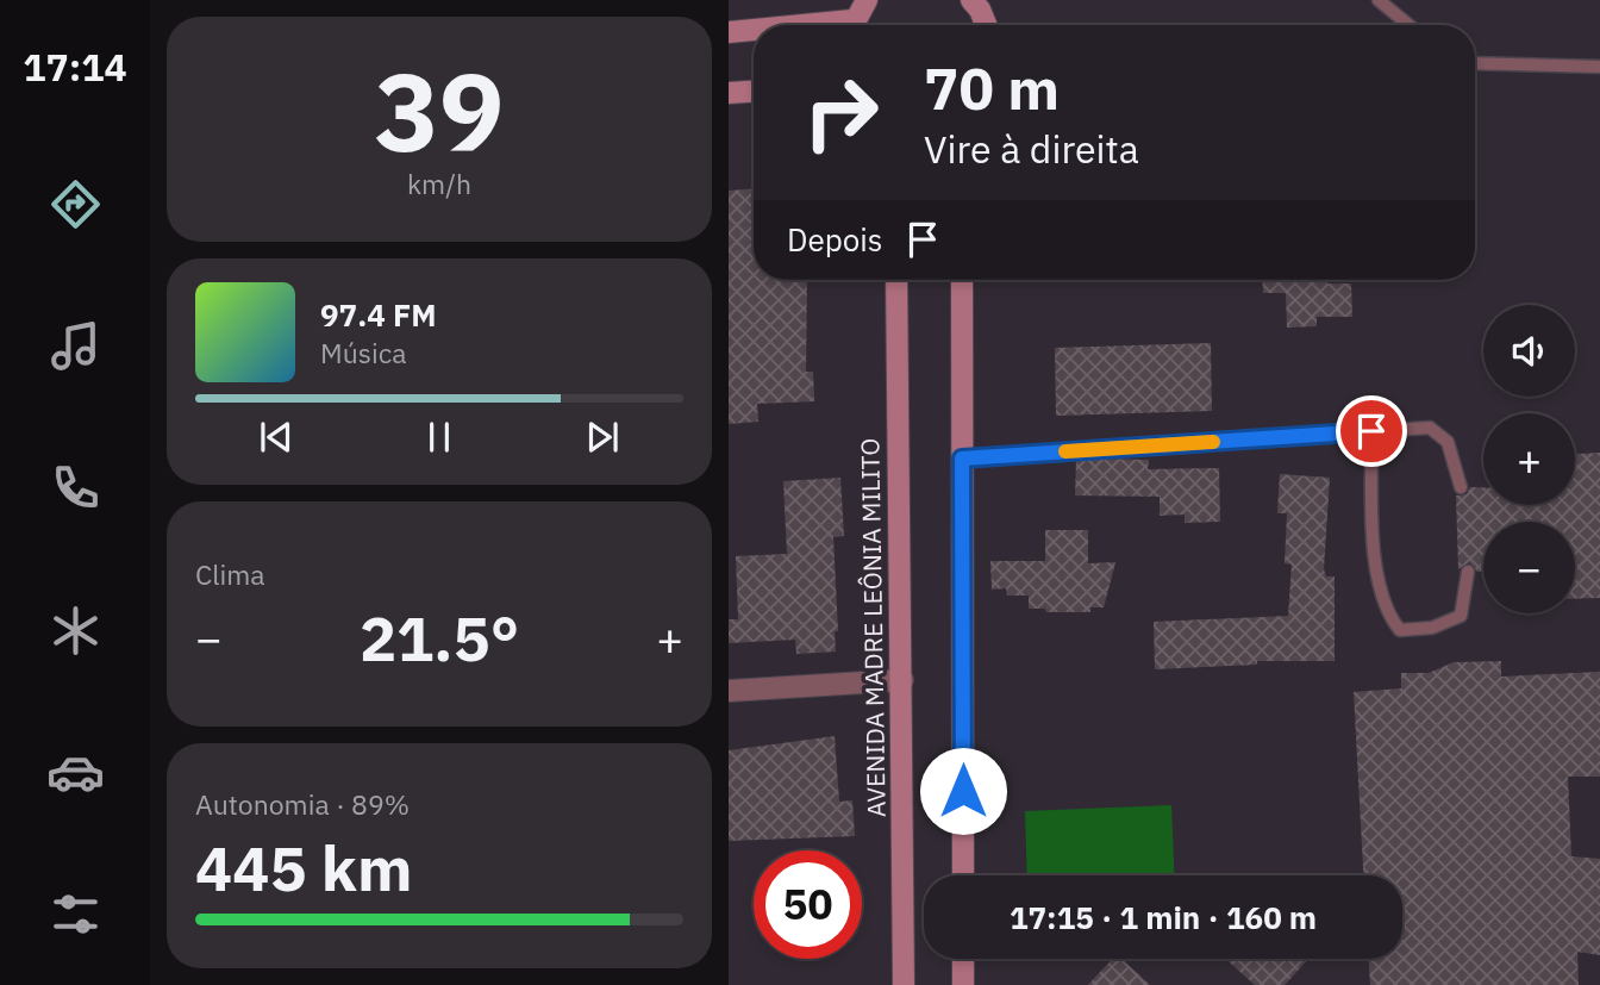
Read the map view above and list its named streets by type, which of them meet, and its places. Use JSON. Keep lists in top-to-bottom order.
{
  "streets": {
    "main road": ["AVENIDA MADRE LEÔNIA MILITO"]
  },
  "page": {
    "tabs": "17:14",
    "tile": [
      ["39", "km/h"],
      "Clima",
      ["Autonomia · 89%", "445 km"]
    ],
    "turn": ["70 m", "Vire à direita"],
    "then": "Depois",
    "song": ["97.4 FM", "Música"],
    "map_buttons": ["+", "−"],
    "heat": ["−", "21.5°", "+"],
    "limit": "50",
    "trip": "17:15 · 1 min · 160 m"
  }
}
